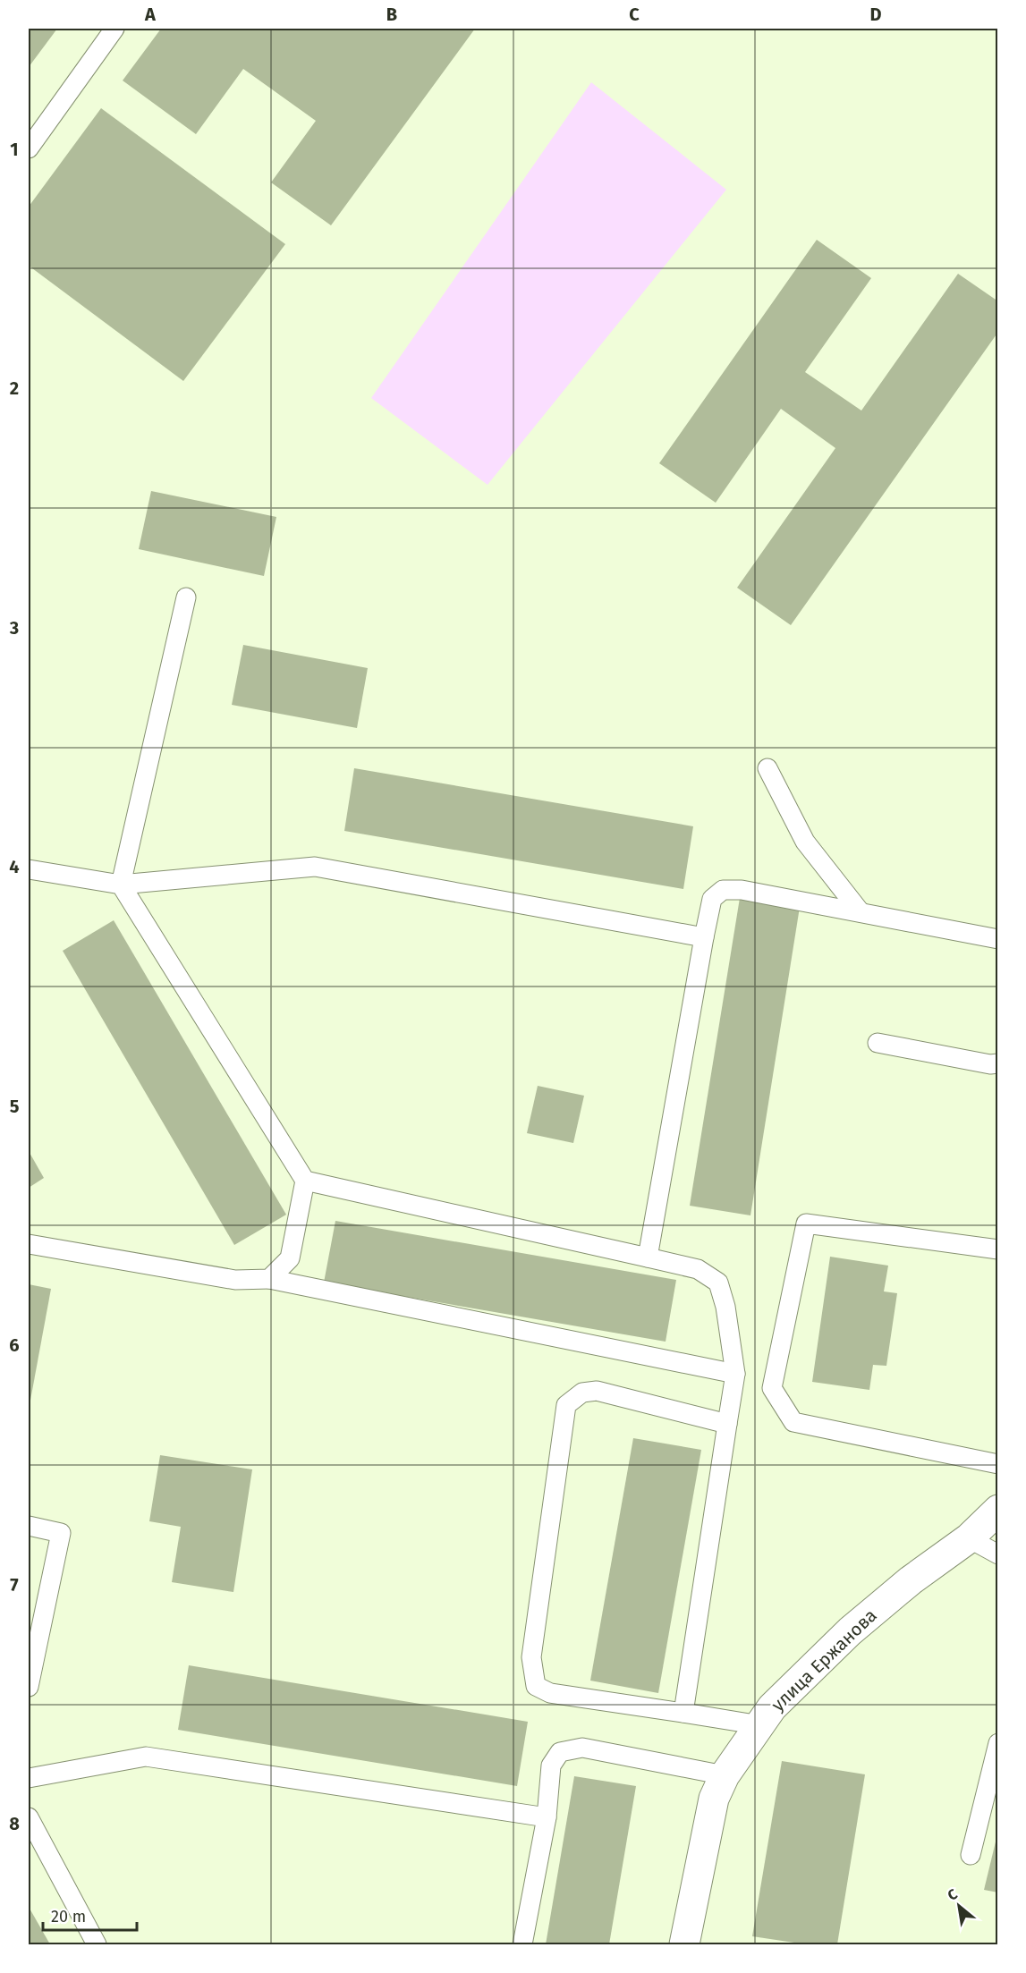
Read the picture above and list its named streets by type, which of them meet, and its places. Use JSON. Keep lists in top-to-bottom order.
{
  "streets": {
    "street": ["улица Ержанова"]
  },
  "scale_bar": "20 m",
  "north": "top left",
  "grid": {
    "columns": [
      "A",
      "B",
      "C",
      "D"
    ],
    "rows": [
      "1",
      "2",
      "3",
      "4",
      "5",
      "6",
      "7",
      "8"
    ]
  }
}
